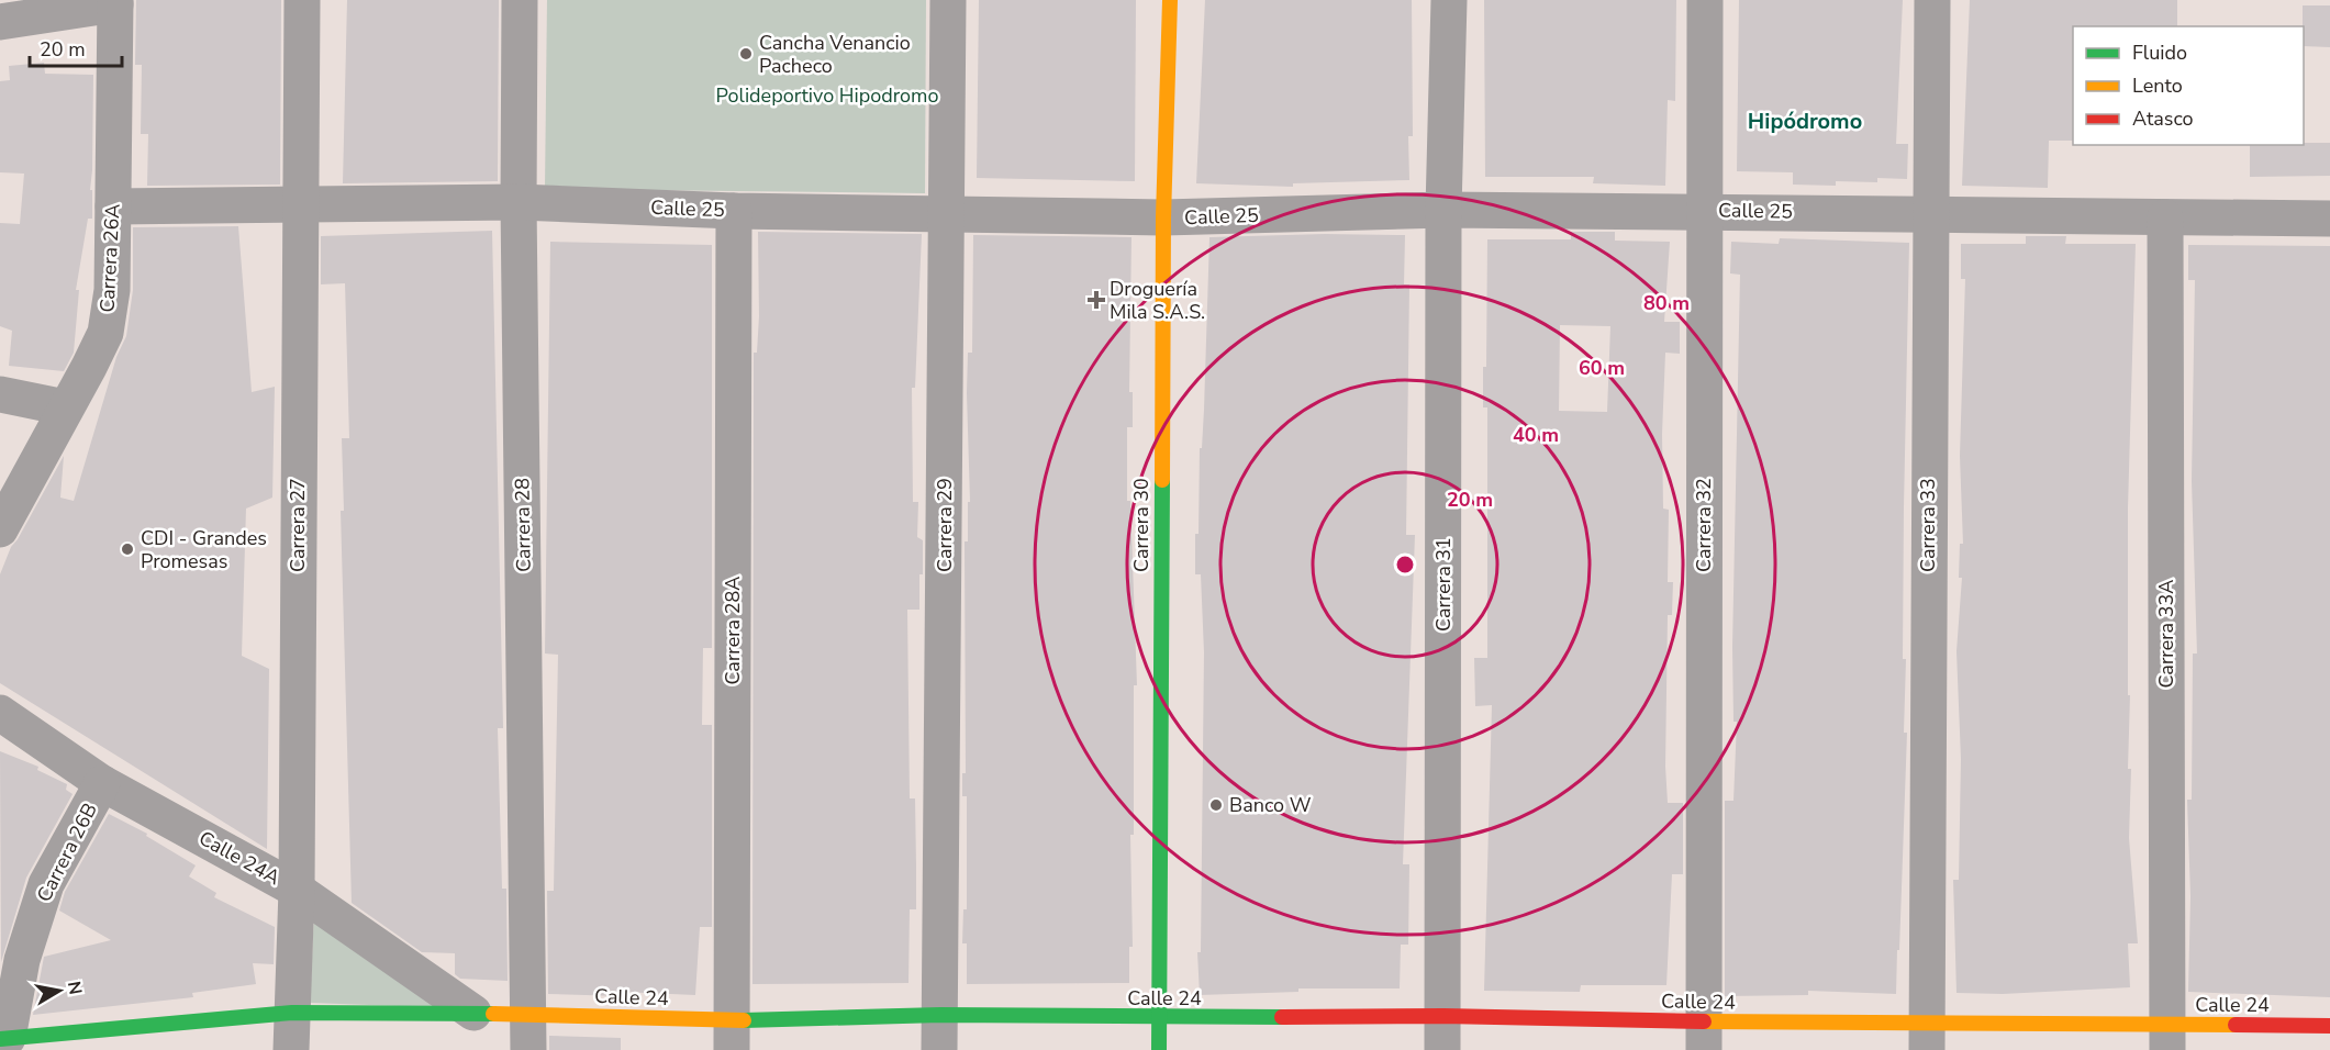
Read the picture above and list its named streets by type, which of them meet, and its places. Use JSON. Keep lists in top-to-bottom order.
{
  "streets": {
    "street": [
      "Calle 25",
      "Carrera 26A",
      "Carrera 27",
      "Carrera 28",
      "Carrera 29",
      "Carrera 30",
      "Carrera 32",
      "Carrera 33",
      "Carrera 31",
      "Carrera 28A",
      "Carrera 33A",
      "Carrera 26B",
      "Calle 24A",
      "Calle 24"
    ]
  },
  "crossings": [
    ["Calle 25", "Carrera 26A"],
    ["Calle 25", "Carrera 27"],
    ["Calle 25", "Carrera 28"],
    ["Calle 25", "Carrera 29"],
    ["Calle 25", "Carrera 30"],
    ["Calle 25", "Carrera 32"],
    ["Calle 25", "Carrera 33"],
    ["Calle 25", "Carrera 31"],
    ["Calle 25", "Carrera 28A"],
    ["Calle 25", "Carrera 33A"],
    ["Carrera 27", "Calle 24A"],
    ["Carrera 27", "Calle 24"],
    ["Carrera 28", "Calle 24"],
    ["Carrera 29", "Calle 24"],
    ["Carrera 30", "Calle 24"],
    ["Carrera 32", "Calle 24"],
    ["Carrera 33", "Calle 24"],
    ["Carrera 31", "Calle 24"],
    ["Carrera 28A", "Calle 24"],
    ["Carrera 33A", "Calle 24"],
    ["Carrera 26B", "Calle 24A"],
    ["Carrera 26B", "Calle 24"],
    ["Calle 24A", "Calle 24"]
  ],
  "districts": ["Hipódromo"],
  "parks": ["Polideportivo Hipodromo"],
  "places": {
    "other": ["Cancha Venancio Pacheco", "CDI - Grandes Promesas", "Banco W"],
    "health": ["Droguería Mila S.A.S."]
  },
  "legend": ["Fluido", "Lento", "Atasco"],
  "scale_bar": "20 m",
  "north": "right",
  "rings": [
    "80 m",
    "60 m",
    "40 m",
    "20 m"
  ]
}
